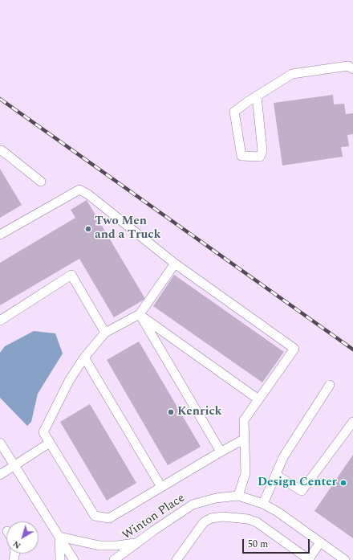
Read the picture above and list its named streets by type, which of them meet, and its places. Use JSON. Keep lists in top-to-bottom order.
{
  "streets": {
    "street": ["Winton Place"]
  },
  "places": ["Two Men and a Truck", "Kenrick", "Design Center"],
  "scale_bar": "50 m",
  "north": "bottom left"
}
